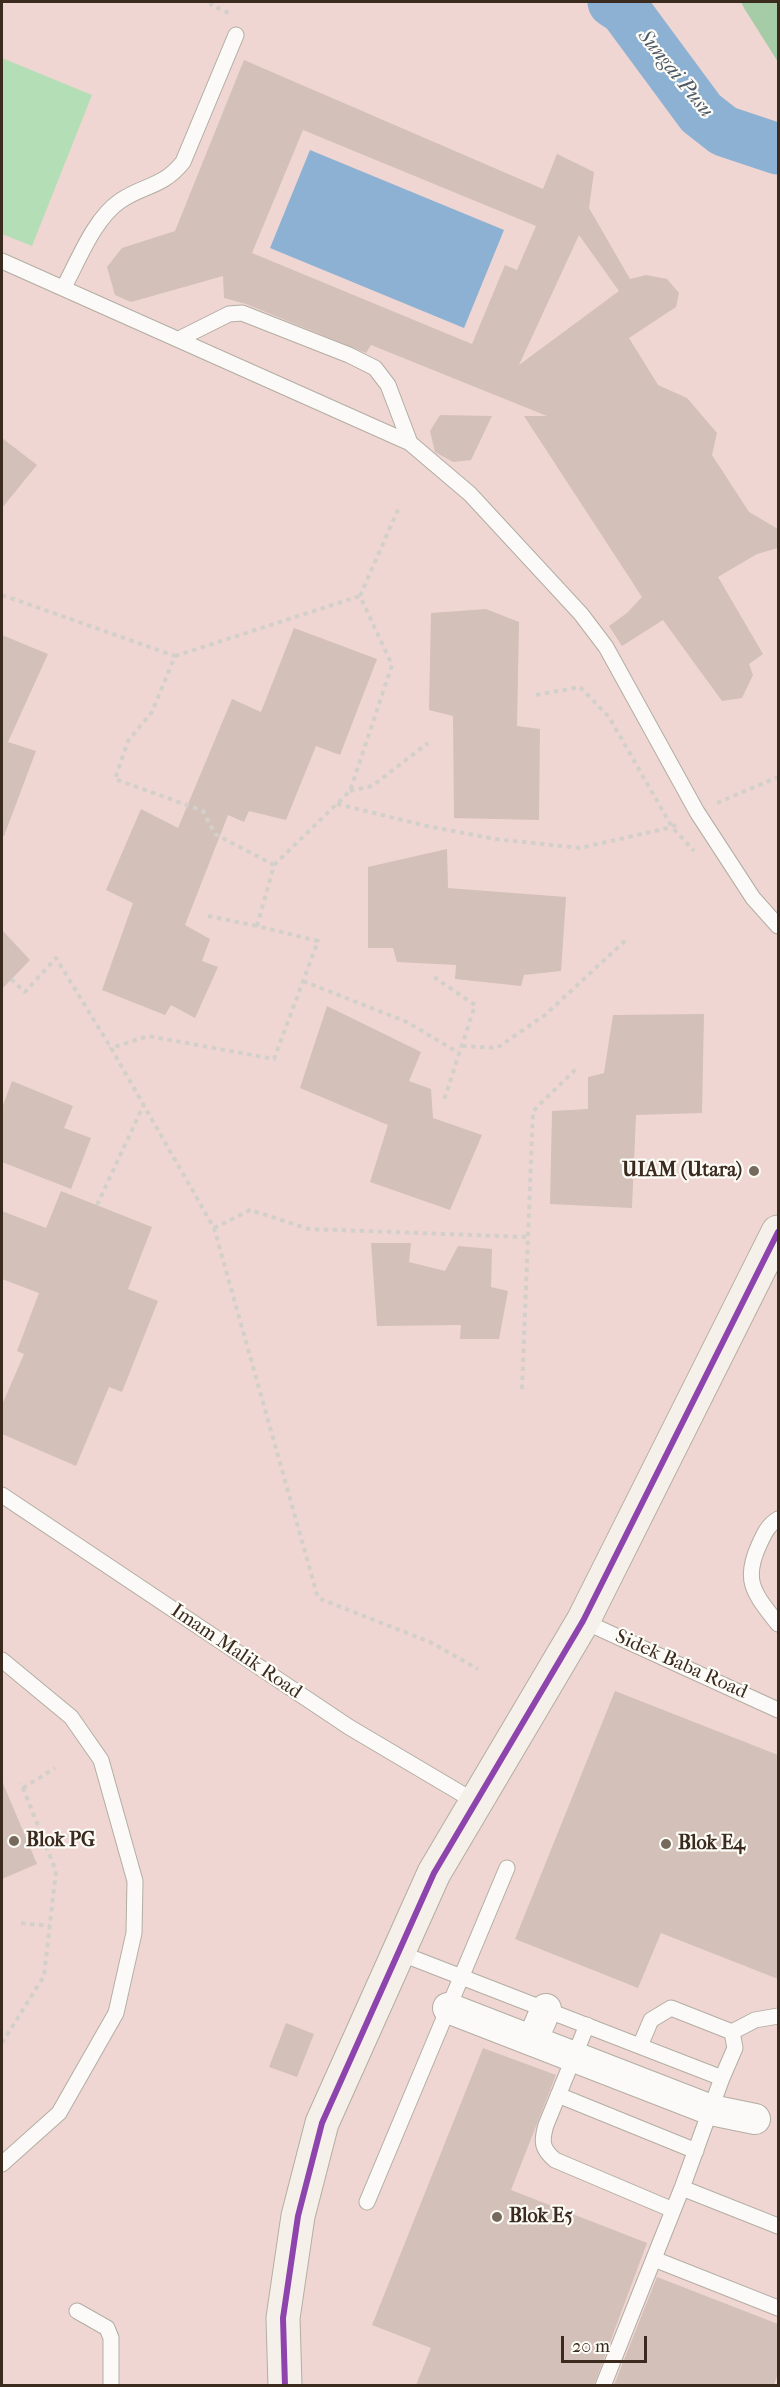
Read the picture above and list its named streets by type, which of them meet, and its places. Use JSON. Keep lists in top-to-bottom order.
{
  "streets": {
    "lane": ["Imam Malik Road", "Sidek Baba Road"]
  },
  "water": ["Sungai Pusu"],
  "places": [
    "UIAM (Utara)",
    "Blok PG",
    "Blok E4",
    "Blok E5"
  ],
  "scale_bar": "20 m"
}
